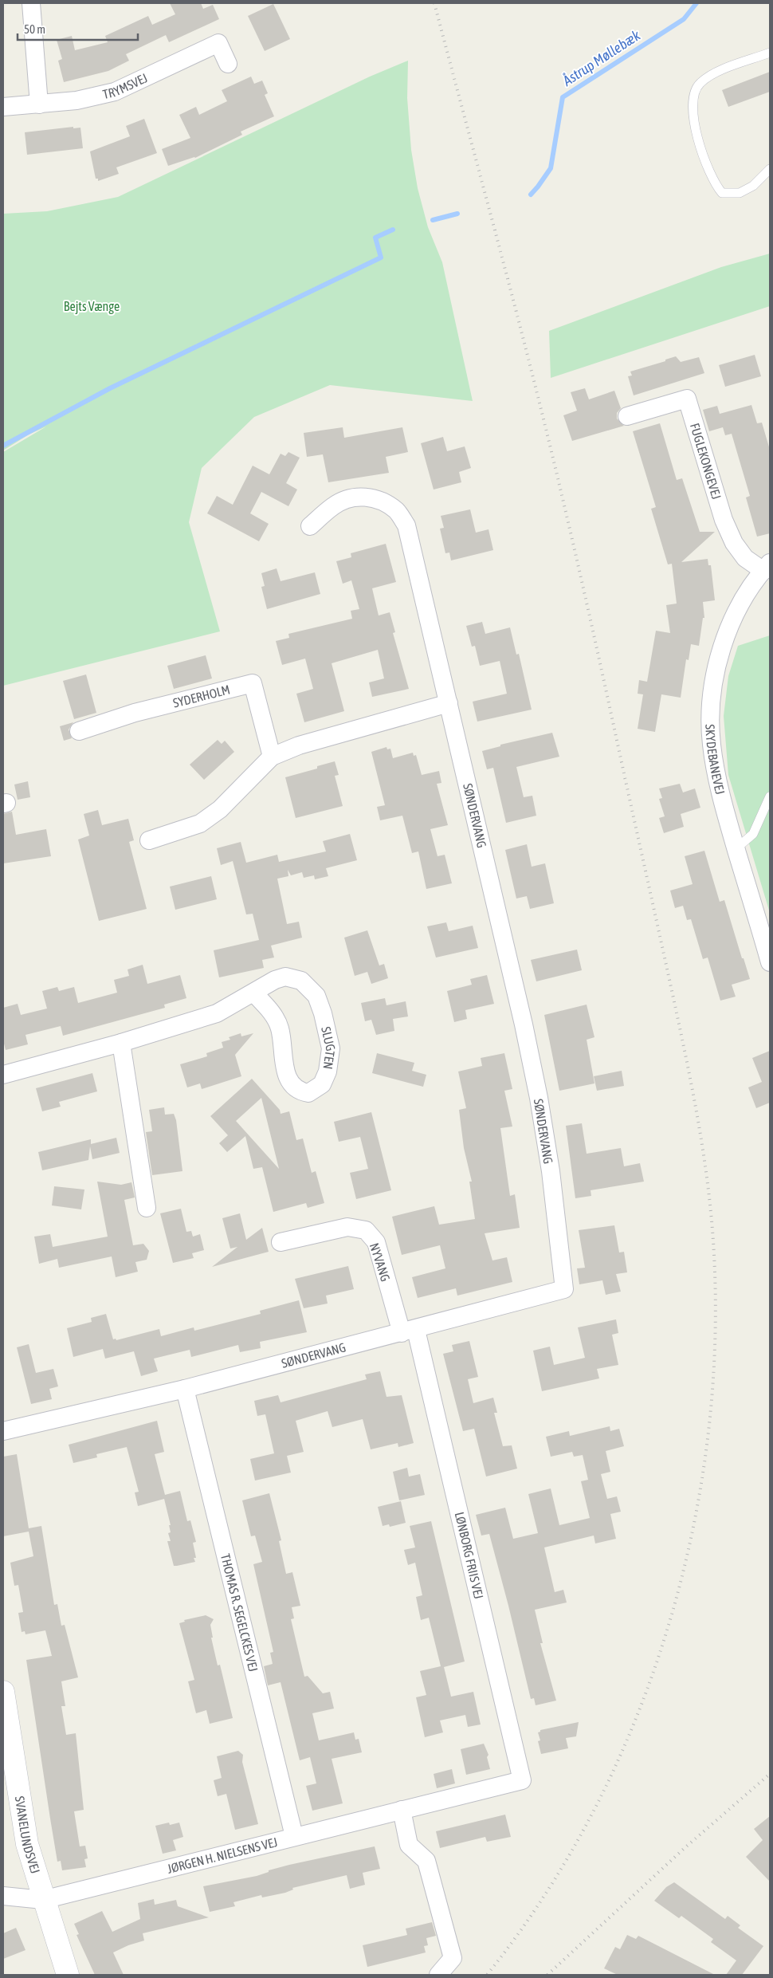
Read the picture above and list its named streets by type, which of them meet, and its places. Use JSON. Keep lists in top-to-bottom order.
{
  "streets": {
    "street": [
      "TRYMSVEJ",
      "FUGLEKONGEVEJ",
      "SYDERHOLM",
      "SKYDEBANEVEJ",
      "SØNDERVANG",
      "SLUGTEN",
      "NYVANG",
      "LØNBORG FRIIS VEJ",
      "THOMAS R. SEGELCKES VEJ",
      "SVANELUNDSVEJ",
      "JØRGEN H. NIELSENS VEJ"
    ]
  },
  "crossings": [
    ["FUGLEKONGEVEJ", "SKYDEBANEVEJ"],
    ["SØNDERVANG", "NYVANG"],
    ["SØNDERVANG", "LØNBORG FRIIS VEJ"],
    ["SØNDERVANG", "THOMAS R. SEGELCKES VEJ"],
    ["NYVANG", "LØNBORG FRIIS VEJ"],
    ["LØNBORG FRIIS VEJ", "JØRGEN H. NIELSENS VEJ"],
    ["THOMAS R. SEGELCKES VEJ", "JØRGEN H. NIELSENS VEJ"],
    ["SVANELUNDSVEJ", "JØRGEN H. NIELSENS VEJ"]
  ],
  "water": ["Åstrup Møllebæk"],
  "parks": ["Bejts Vænge"],
  "scale_bar": "50 m"
}
